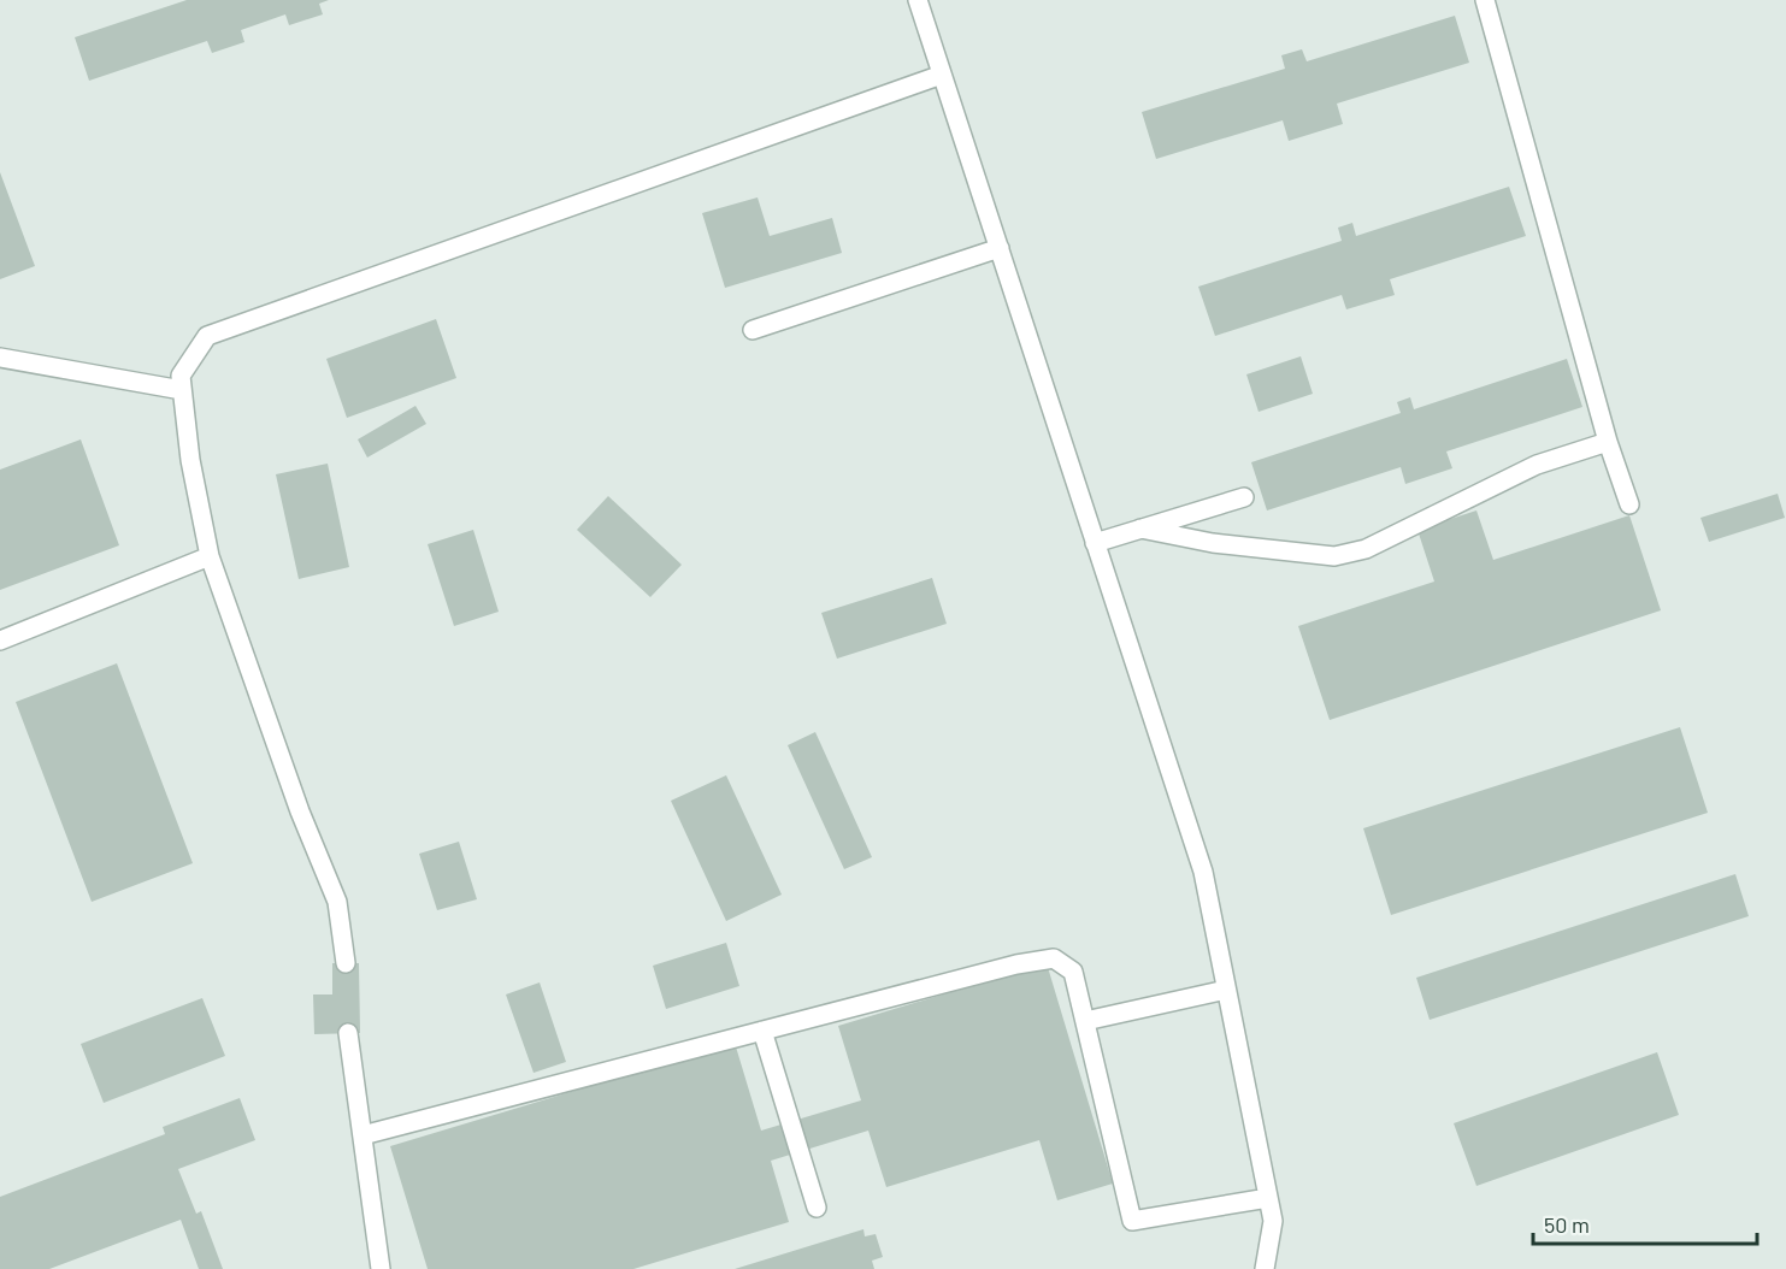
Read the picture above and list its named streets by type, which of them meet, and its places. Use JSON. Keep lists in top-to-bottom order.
{
  "scale_bar": "50 m"
}
